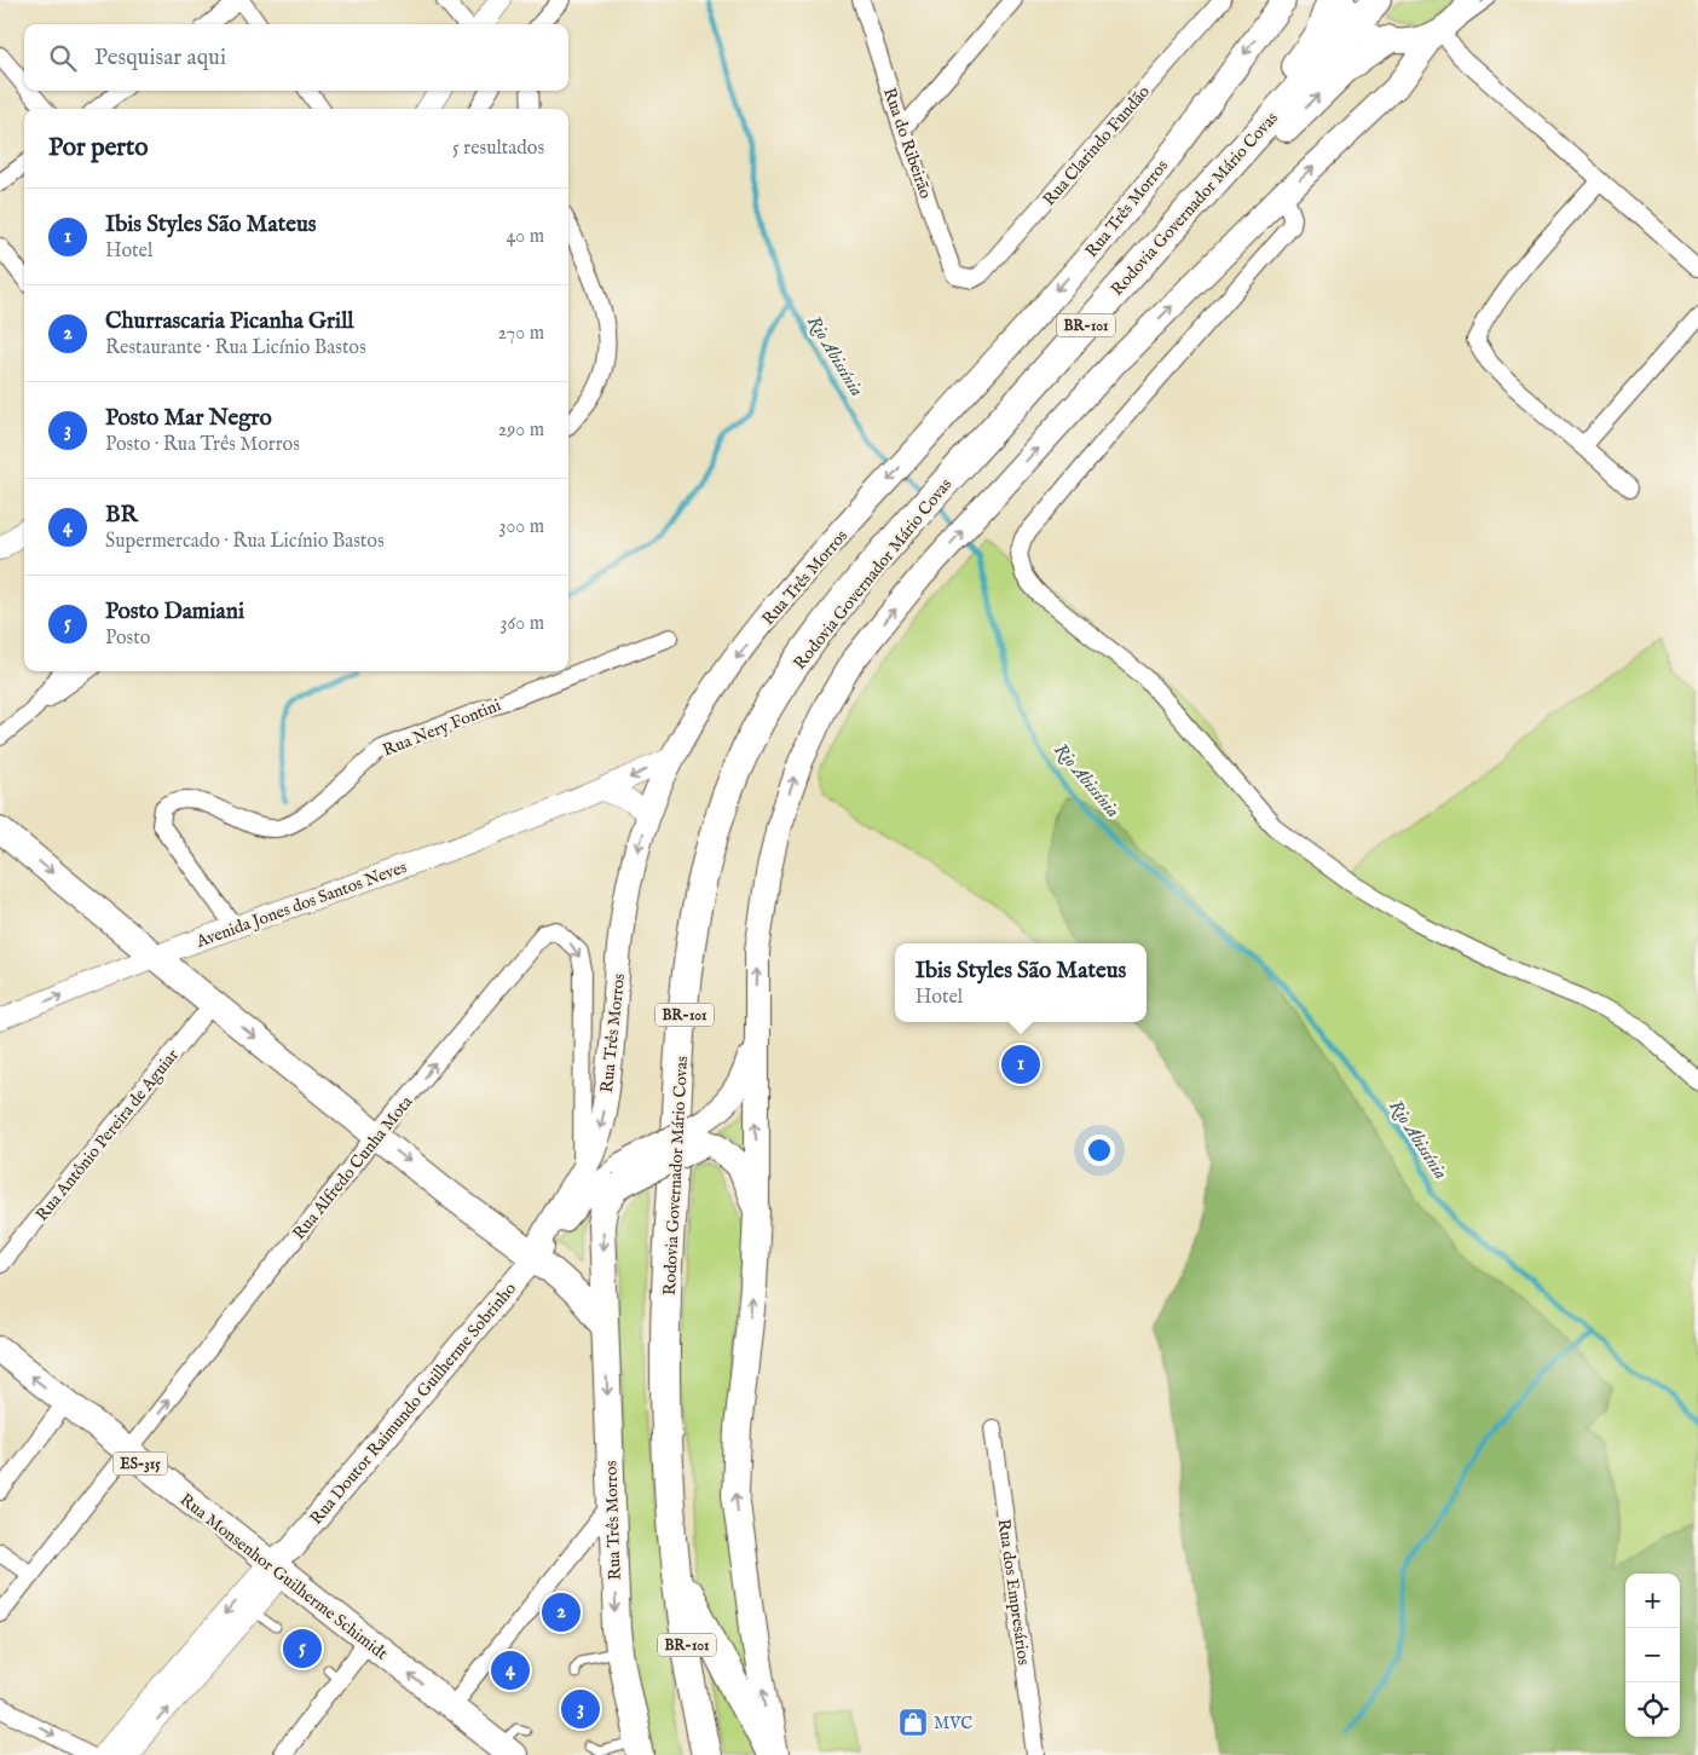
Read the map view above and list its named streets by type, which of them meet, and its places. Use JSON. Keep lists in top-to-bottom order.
{
  "streets": {
    "highway": ["Rodovia Governador Mário Covas", "BR-101"],
    "main road": [
      "Rua Três Morros",
      "Rua Doutor Raimundo Guilherme Sobrinho",
      "ES-315",
      "Rua Monsenhor Guilherme Schimidt"
    ],
    "street": [
      "Rua do Ribeirão",
      "Rua Clarindo Fundão",
      "Rua Nery Fontini",
      "Avenida Jones dos Santos Neves",
      "Rua Antônio Pereira de Aguiar",
      "Rua Alfredo Cunha Mota",
      "Rua dos Empresários"
    ]
  },
  "crossings": [
    ["Rua do Ribeirão", "Rua Clarindo Fundão"],
    ["Rua Três Morros", "Avenida Jones dos Santos Neves"],
    ["Rua Três Morros", "Rua Alfredo Cunha Mota"],
    ["Rua Três Morros", "Rua Doutor Raimundo Guilherme Sobrinho"],
    ["Rua Nery Fontini", "Avenida Jones dos Santos Neves"],
    ["Rua Alfredo Cunha Mota", "Rua Monsenhor Guilherme Schimidt"],
    ["Rua Doutor Raimundo Guilherme Sobrinho", "Rua Monsenhor Guilherme Schimidt"]
  ],
  "water": ["Rio Abissínia"],
  "places": {
    "shop": ["MVC"]
  },
  "page": {
    "search": "Pesquisar aqui",
    "heading": ["Por perto", "5 resultados"],
    "list": [
      {
        "mark": "1",
        "name": "Ibis Styles São Mateus",
        "note": "Hotel",
        "value": "40 m"
      },
      {
        "mark": "2",
        "name": "Churrascaria Picanha Grill",
        "note": "Restaurante · Rua Licínio Bastos",
        "value": "270 m"
      },
      {
        "mark": "3",
        "name": "Posto Mar Negro",
        "note": "Posto · Rua Três Morros",
        "value": "290 m"
      },
      {
        "mark": "4",
        "name": "BR",
        "note": "Supermercado · Rua Licínio Bastos",
        "value": "300 m"
      },
      {
        "mark": "5",
        "name": "Posto Damiani",
        "note": "Posto",
        "value": "360 m"
      }
    ],
    "popup": ["Ibis Styles São Mateus", "Hotel"],
    "pins": [
      "1",
      "2",
      "5",
      "4",
      "3"
    ],
    "map_buttons": ["+", "−"]
  }
}
